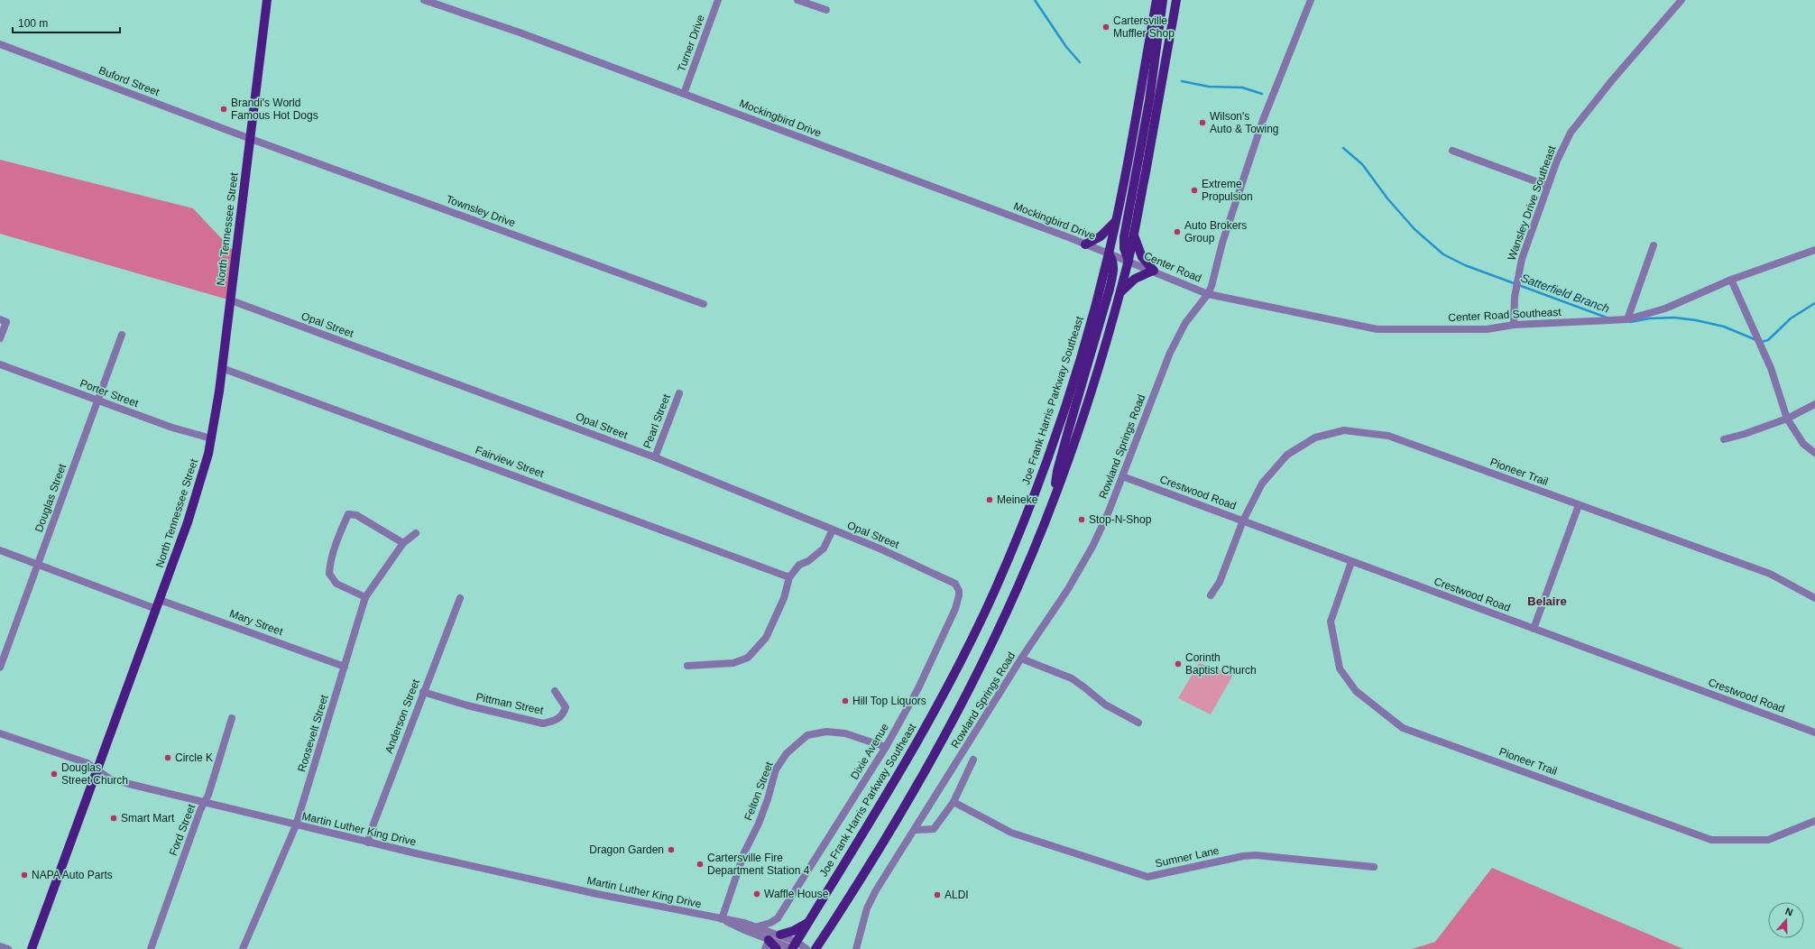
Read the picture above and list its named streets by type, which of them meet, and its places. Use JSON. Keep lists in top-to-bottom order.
{
  "streets": {
    "main road": ["North Tennessee Street", "Joe Frank Harris Parkway Southeast"],
    "street": [
      "Turner Drive",
      "Buford Street",
      "Mockingbird Drive",
      "Wansley Drive Southeast",
      "Townsley Drive",
      "Center Road",
      "Center Road Southeast",
      "Opal Street",
      "Porter Street",
      "Pearl Street",
      "Rowland Springs Road",
      "Fairview Street",
      "Pioneer Trail",
      "Crestwood Road",
      "Douglas Street",
      "Mary Street",
      "Pittman Street",
      "Anderson Street",
      "Roosevelt Street",
      "Dixie Avenue",
      "Felton Street",
      "Martin Luther King Drive",
      "Ford Street",
      "Sumner Lane"
    ]
  },
  "crossings": [
    ["Turner Drive", "Mockingbird Drive"],
    ["Buford Street", "Townsley Drive"],
    ["Buford Street", "North Tennessee Street"],
    ["Mockingbird Drive", "Center Road"],
    ["Mockingbird Drive", "Joe Frank Harris Parkway Southeast"],
    ["Wansley Drive Southeast", "Center Road Southeast"],
    ["Townsley Drive", "North Tennessee Street"],
    ["North Tennessee Street", "Opal Street"],
    ["North Tennessee Street", "Porter Street"],
    ["North Tennessee Street", "Fairview Street"],
    ["North Tennessee Street", "Mary Street"],
    ["North Tennessee Street", "Martin Luther King Drive"],
    ["Center Road", "Center Road Southeast"],
    ["Center Road", "Rowland Springs Road"],
    ["Center Road Southeast", "Rowland Springs Road"],
    ["Opal Street", "Pearl Street"],
    ["Opal Street", "Dixie Avenue"],
    ["Porter Street", "Douglas Street"],
    ["Joe Frank Harris Parkway Southeast", "Martin Luther King Drive"],
    ["Rowland Springs Road", "Crestwood Road"],
    ["Pioneer Trail", "Crestwood Road"],
    ["Mary Street", "Roosevelt Street"],
    ["Pittman Street", "Anderson Street"],
    ["Anderson Street", "Martin Luther King Drive"],
    ["Roosevelt Street", "Martin Luther King Drive"],
    ["Dixie Avenue", "Felton Street"],
    ["Felton Street", "Martin Luther King Drive"],
    ["Martin Luther King Drive", "Ford Street"]
  ],
  "districts": ["Belaire"],
  "water": ["Satterfield Branch"],
  "places": [
    "Cartersville Muffler Shop",
    "Brandi's World Famous Hot Dogs",
    "Wilson's Auto & Towing",
    "Extreme Propulsion",
    "Auto Brokers Group",
    "Meineke",
    "Stop-N-Shop",
    "Corinth Baptist Church",
    "Hill Top Liquors",
    "Circle K",
    "Douglas Street Church",
    "Smart Mart",
    "Dragon Garden",
    "Cartersville Fire Department Station 4",
    "NAPA Auto Parts",
    "Waffle House",
    "ALDI"
  ],
  "scale_bar": "100 m",
  "north": "top"
}
